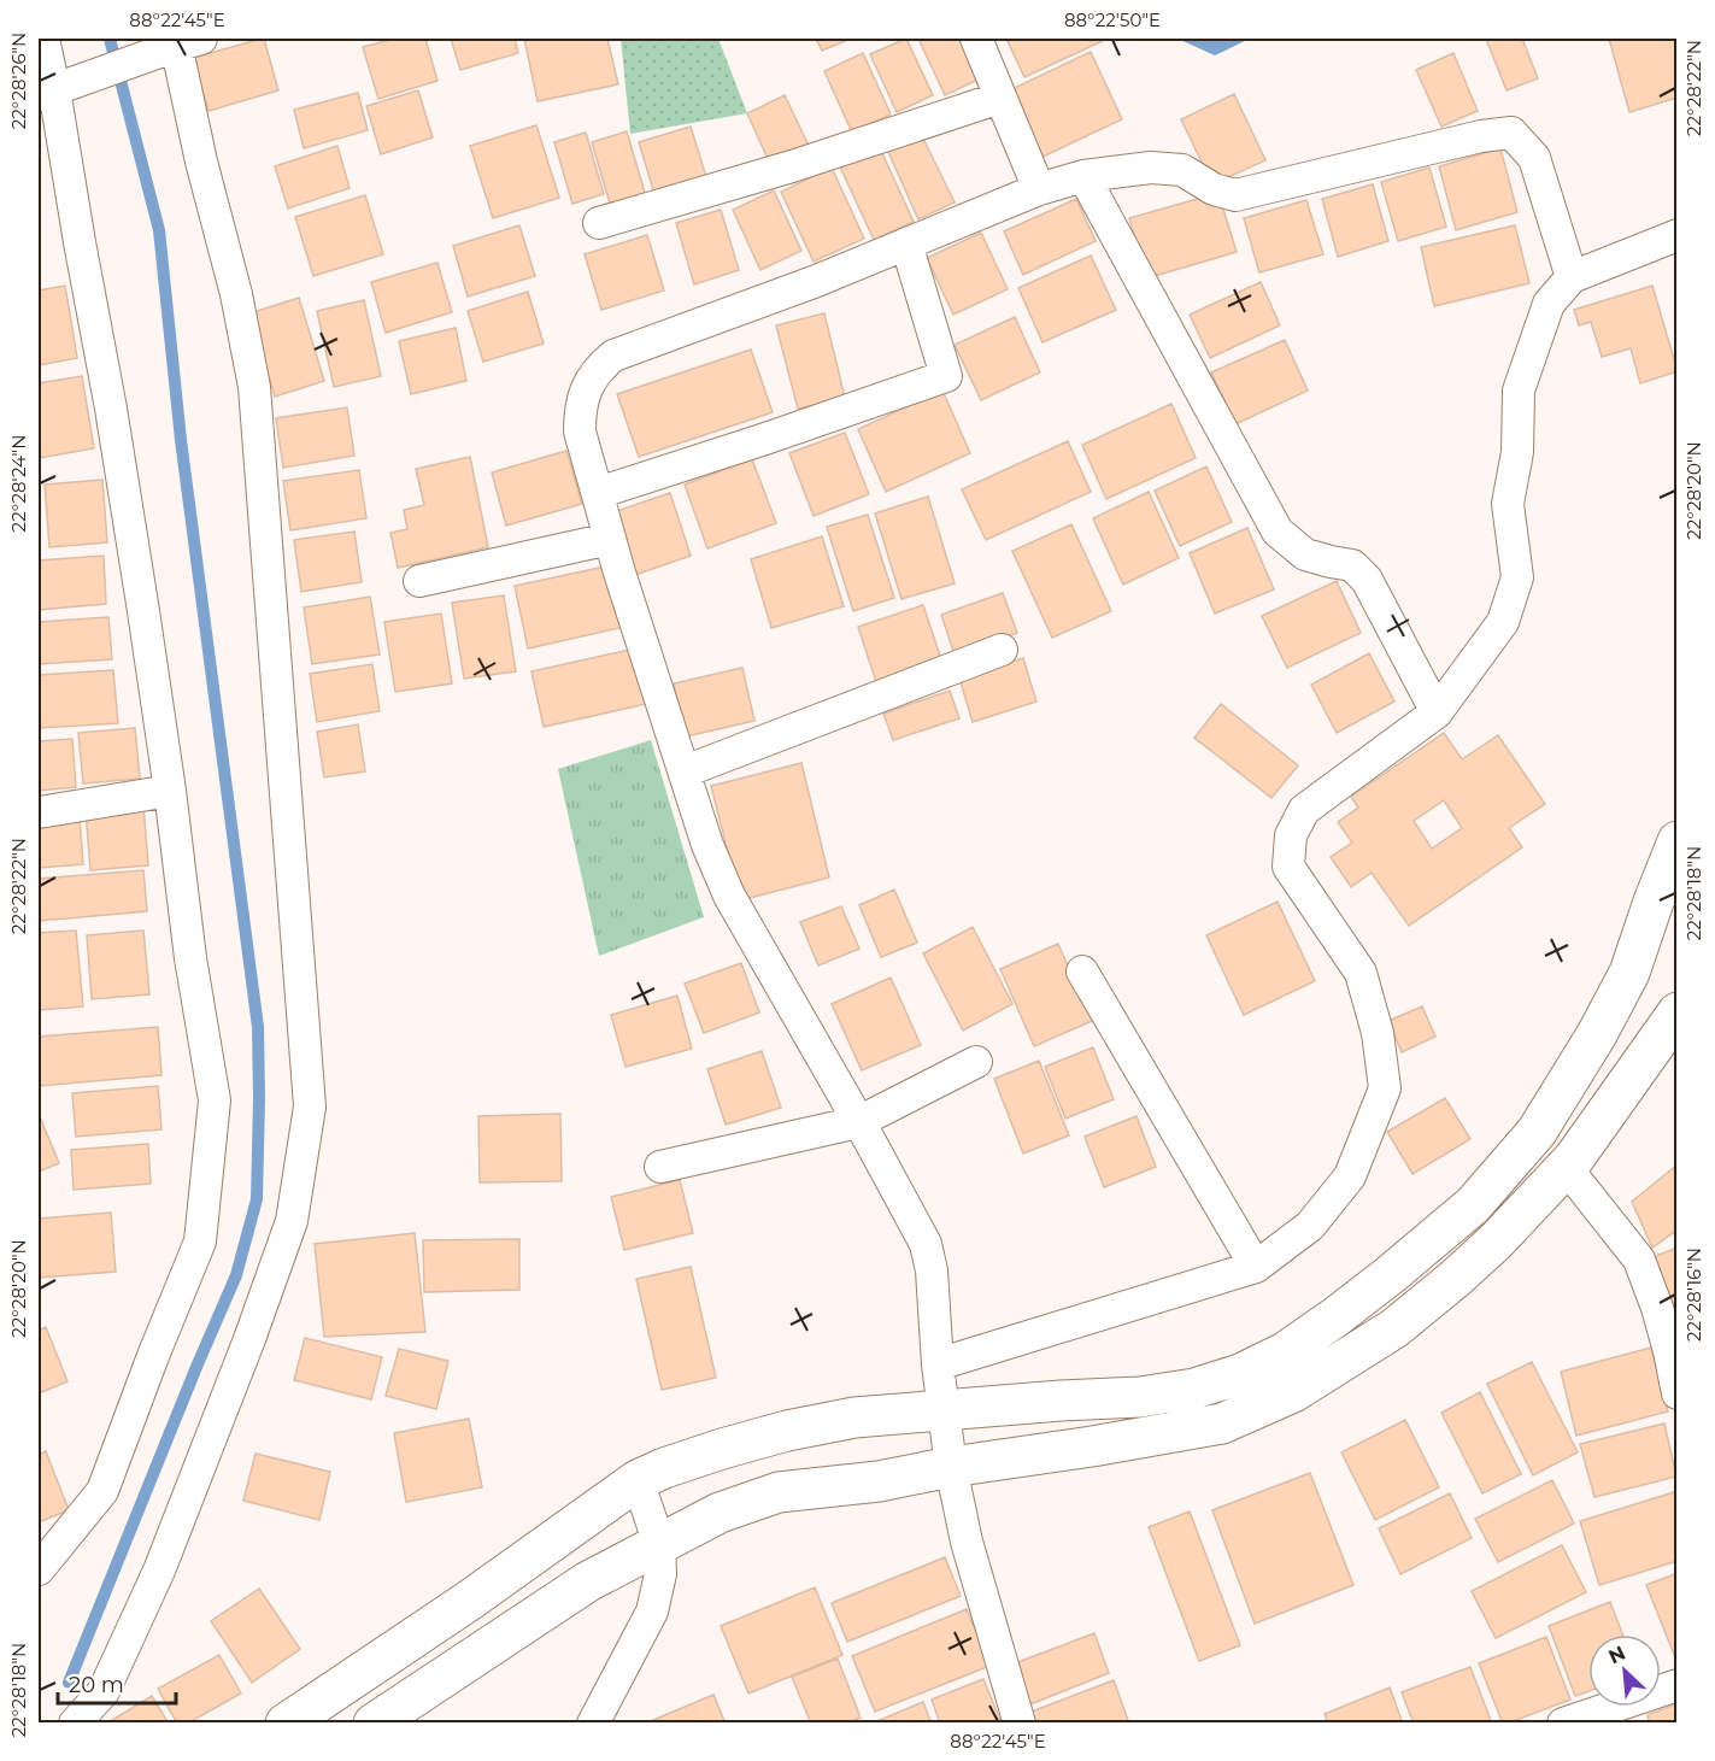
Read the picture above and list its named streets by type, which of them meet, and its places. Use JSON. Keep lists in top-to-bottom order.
{
  "scale_bar": "20 m",
  "north": "top left",
  "coordinates": [
    "88°22'45\"E",
    "88°22'50\"E",
    "22°28'26\"N",
    "22°28'22\"N",
    "22°28'24\"N",
    "22°28'20\"N",
    "22°28'18\"N",
    "22°28'16\"N"
  ]
}
